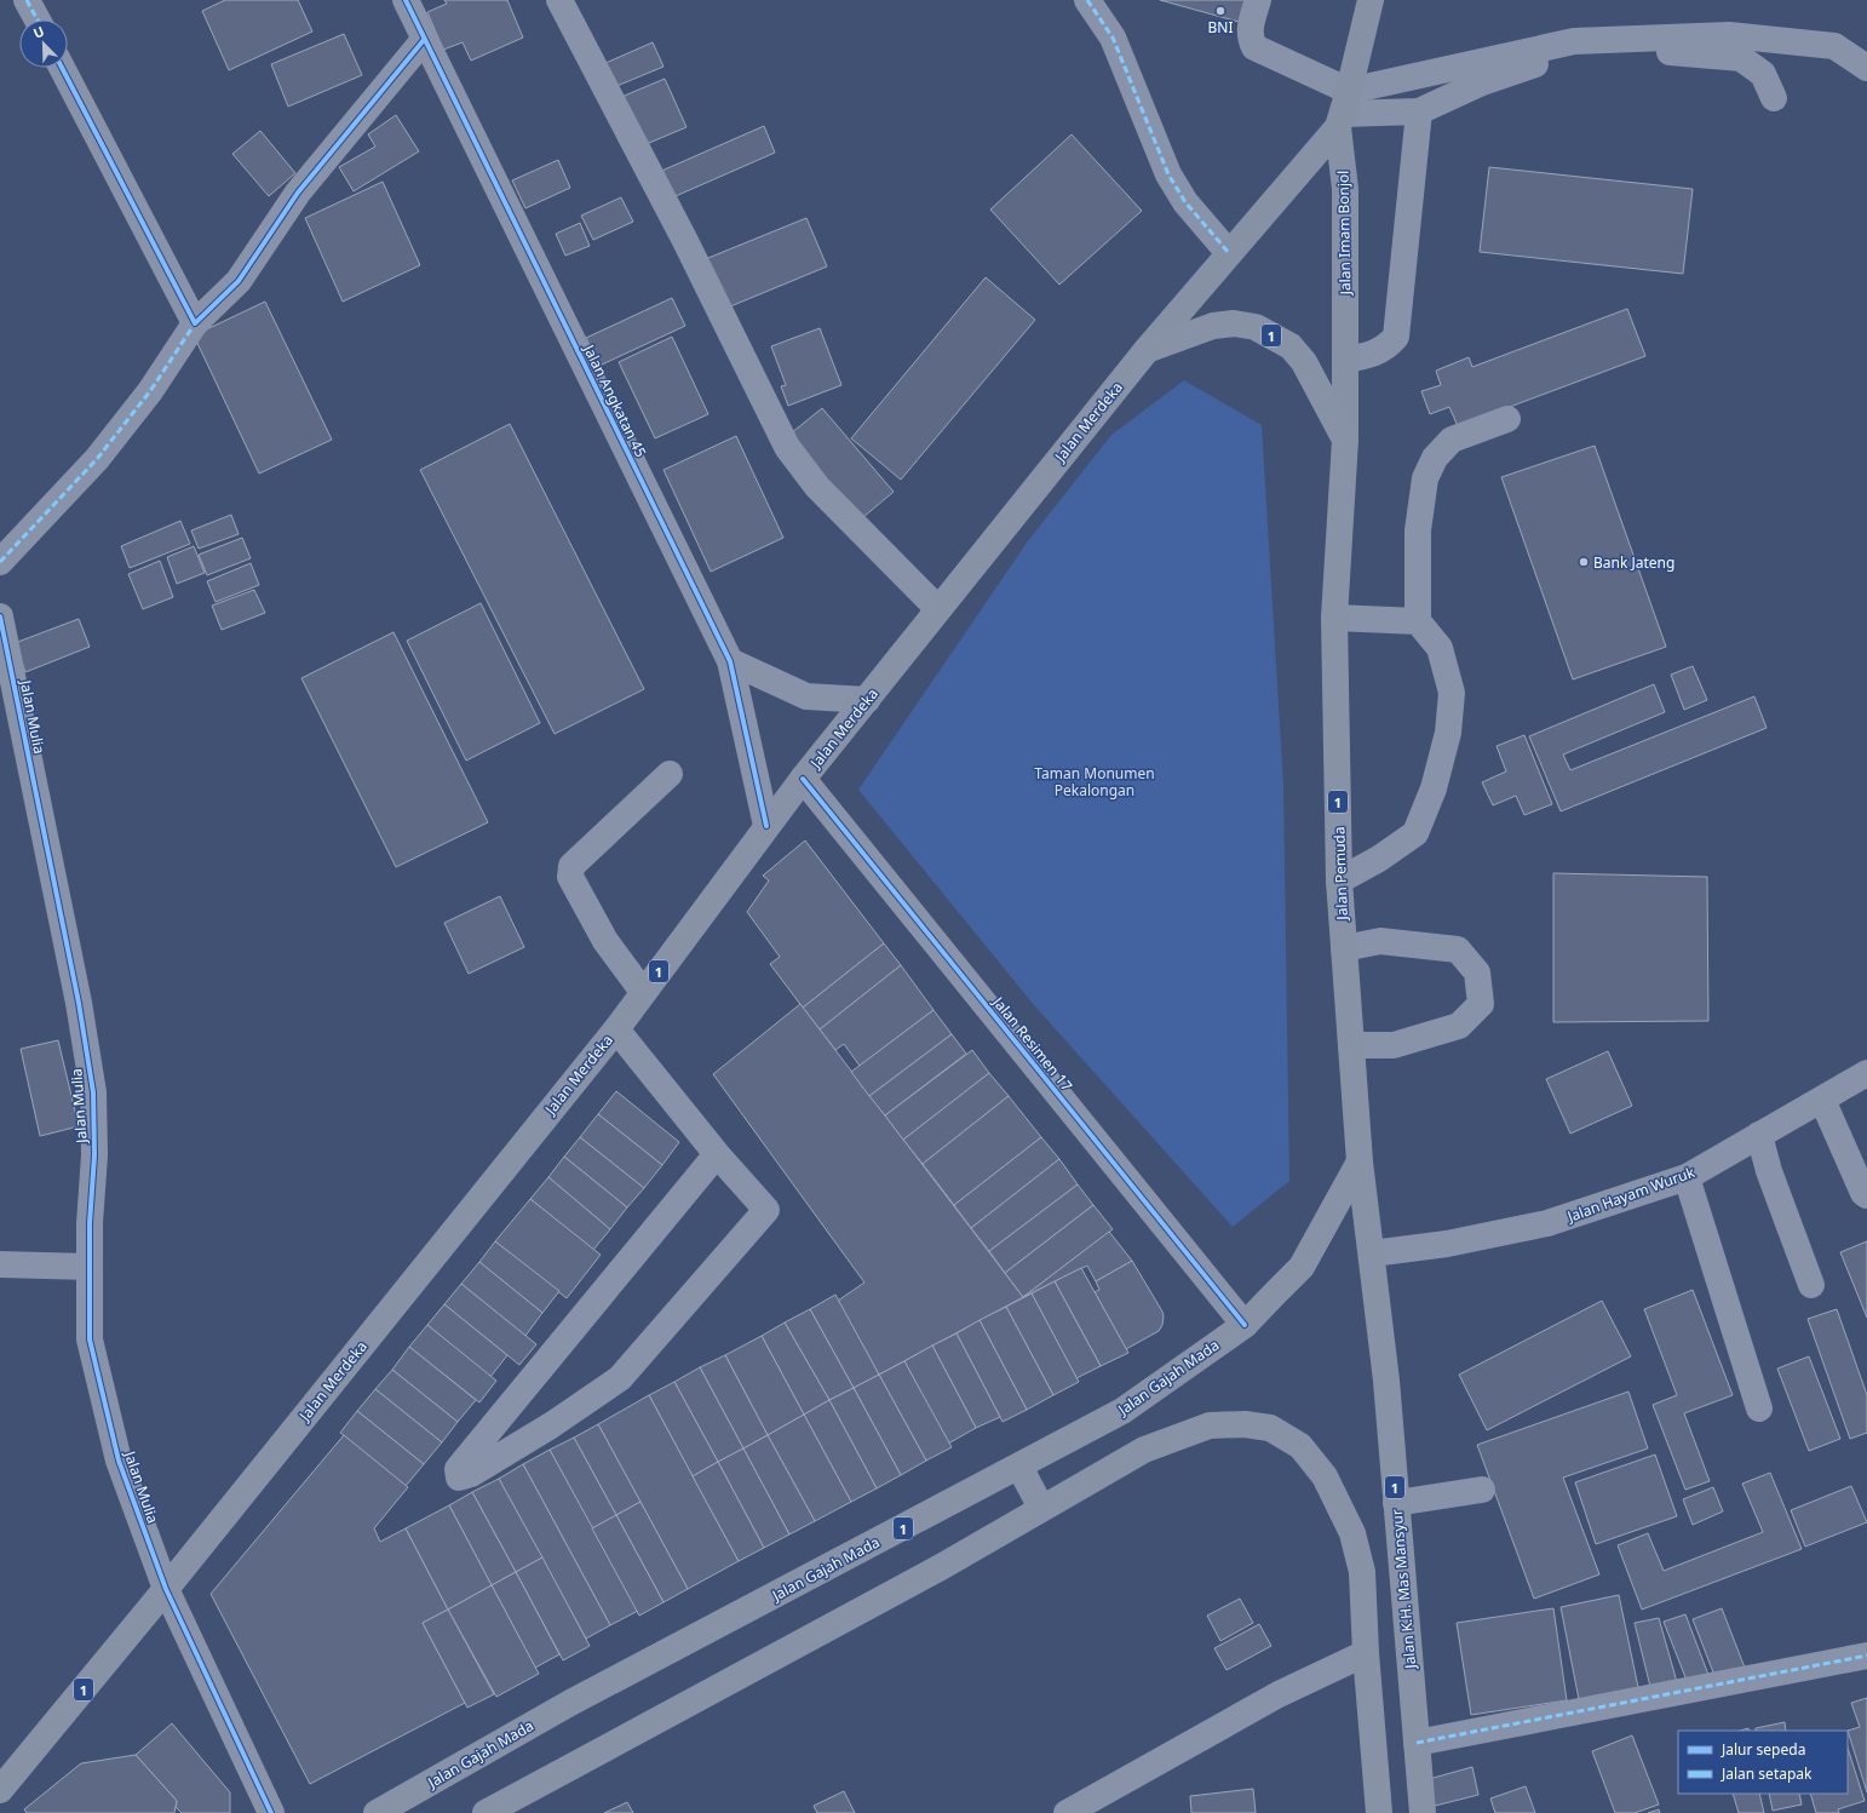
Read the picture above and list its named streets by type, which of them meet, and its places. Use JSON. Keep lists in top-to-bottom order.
{
  "streets": {
    "highway": [
      "1",
      "Jalan Merdeka",
      "Jalan Pemuda",
      "Jalan Gajah Mada",
      "Jalan K.H. Mas Mansyur"
    ],
    "main road": ["Jalan Imam Bonjol"],
    "street": [
      "Jalan Angkatan 45",
      "Jalan Mulia",
      "Jalan Resimen 17",
      "Jalan Hayam Wuruk"
    ]
  },
  "crossings": [
    ["Jalan Imam Bonjol", "1"],
    ["Jalan Imam Bonjol", "Jalan Pemuda"],
    ["1", "Jalan Merdeka"],
    ["1", "Jalan Pemuda"],
    ["Jalan Angkatan 45", "Jalan Merdeka"],
    ["Jalan Merdeka", "Jalan Mulia"],
    ["Jalan Merdeka", "Jalan Resimen 17"],
    ["Jalan Pemuda", "Jalan Gajah Mada"],
    ["Jalan Pemuda", "Jalan K.H. Mas Mansyur"],
    ["Jalan Resimen 17", "Jalan Gajah Mada"],
    ["Jalan Hayam Wuruk", "Jalan K.H. Mas Mansyur"],
    ["Jalan Gajah Mada", "Jalan K.H. Mas Mansyur"]
  ],
  "parks": ["Taman Monumen Pekalongan"],
  "places": ["BNI", "Bank Jateng"],
  "legend": ["Jalur sepeda", "Jalan setapak"],
  "north": "top left"
}
